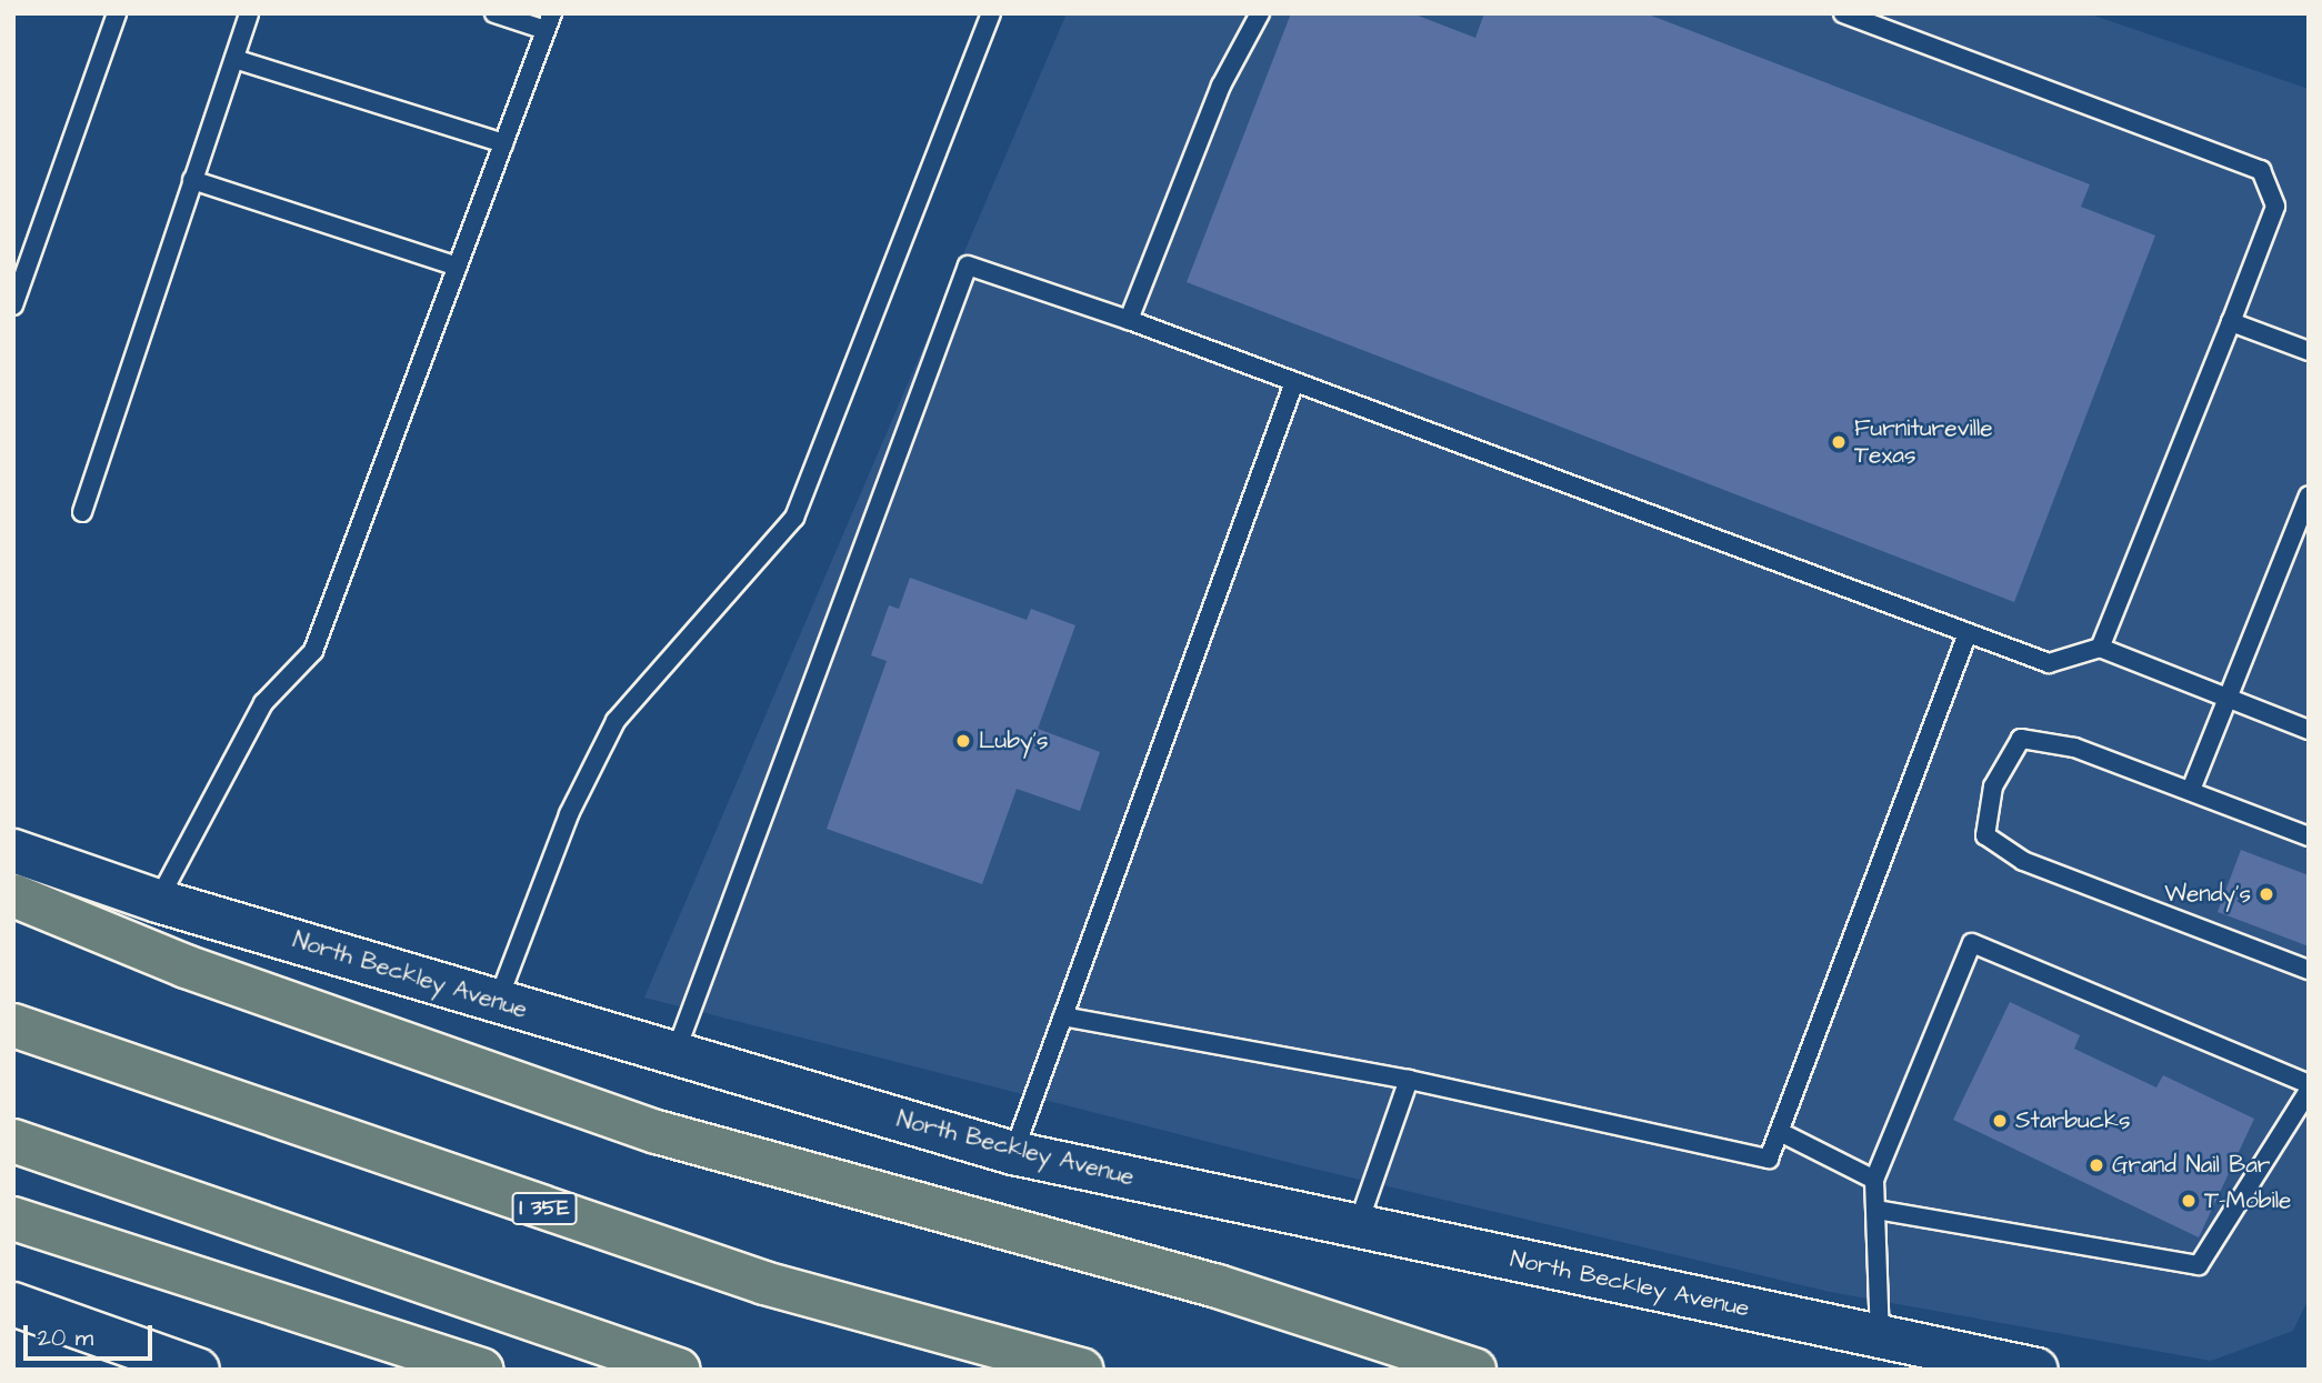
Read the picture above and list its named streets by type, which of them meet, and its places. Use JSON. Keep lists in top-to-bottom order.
{
  "streets": {
    "highway": ["I 35E"],
    "main road": ["North Beckley Avenue"]
  },
  "places": [
    "Furnitureville Texas",
    "Luby's",
    "Wendy's",
    "Starbucks",
    "Grand Nail Bar",
    "T-Mobile"
  ],
  "scale_bar": "20 m"
}
